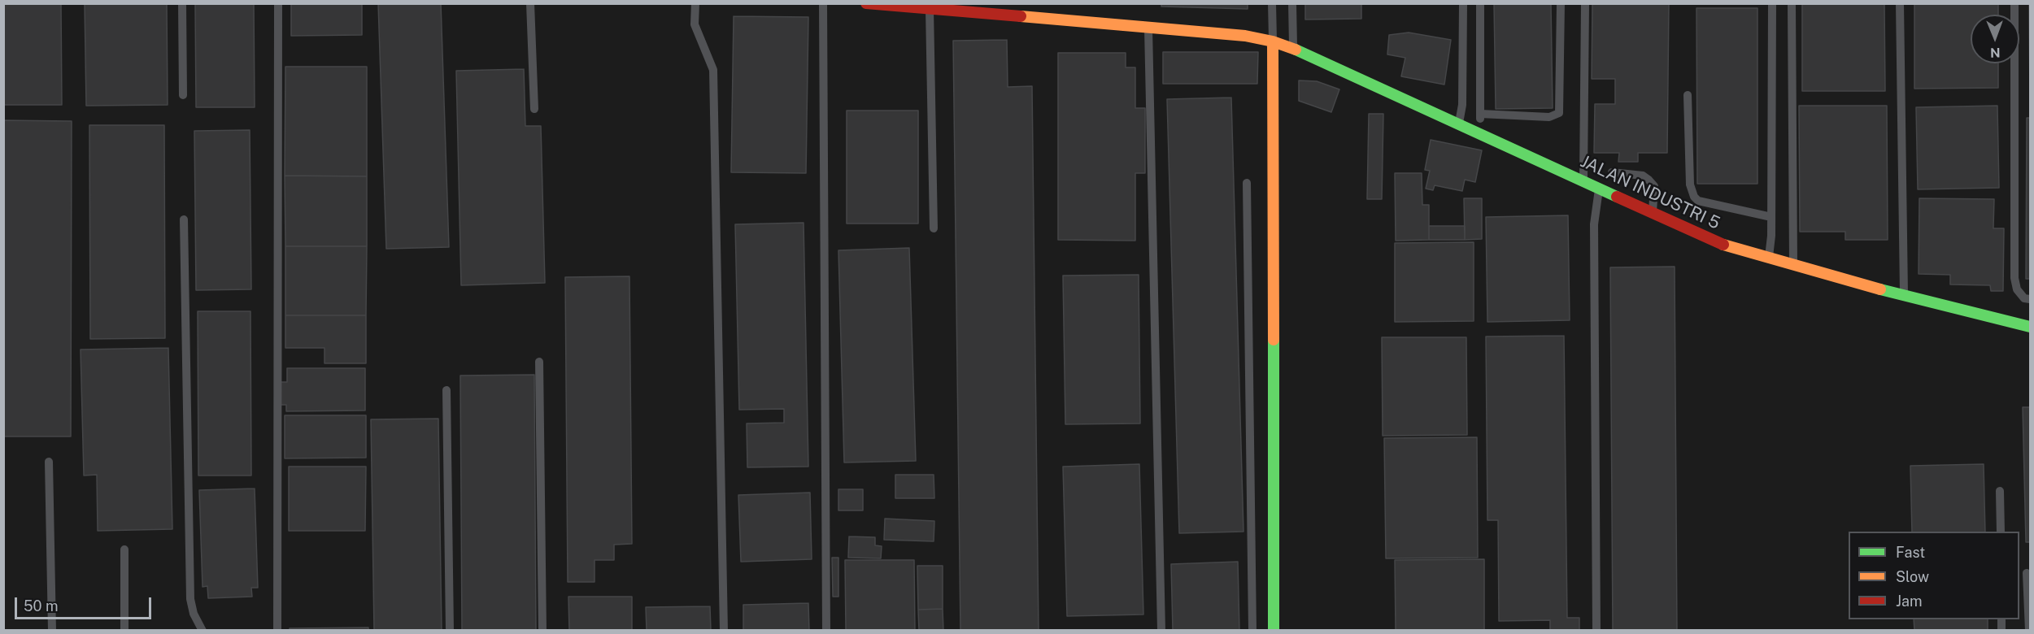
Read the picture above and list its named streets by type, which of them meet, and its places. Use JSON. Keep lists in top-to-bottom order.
{
  "streets": {
    "street": ["JALAN INDUSTRI 5"]
  },
  "legend": ["Fast", "Slow", "Jam"],
  "scale_bar": "50 m",
  "north": "bottom"
}
